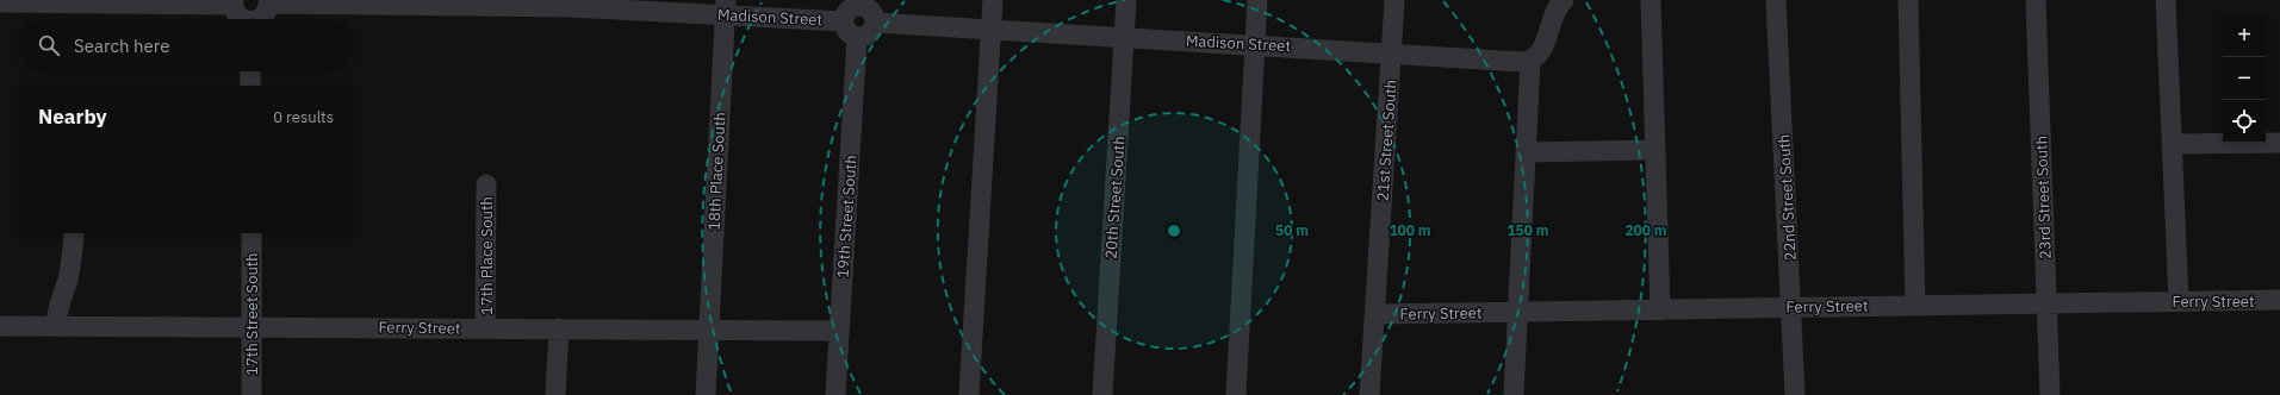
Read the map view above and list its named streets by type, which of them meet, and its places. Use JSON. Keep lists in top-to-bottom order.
{
  "streets": {
    "street": [
      "Madison Street",
      "21st Street South",
      "18th Place South",
      "20th Street South",
      "22nd Street South",
      "23rd Street South",
      "19th Street South",
      "17th Place South",
      "Ferry Street",
      "17th Street South"
    ]
  },
  "crossings": [
    ["Madison Street", "21st Street South"],
    ["Madison Street", "18th Place South"],
    ["Madison Street", "20th Street South"],
    ["Madison Street", "19th Street South"],
    ["21st Street South", "Ferry Street"],
    ["18th Place South", "Ferry Street"],
    ["22nd Street South", "Ferry Street"],
    ["23rd Street South", "Ferry Street"],
    ["19th Street South", "Ferry Street"],
    ["17th Place South", "Ferry Street"],
    ["Ferry Street", "17th Street South"]
  ],
  "page": {
    "map_buttons": ["+", "−"],
    "search": "Search here",
    "heading": ["Nearby", "0 results"]
  },
  "rings": [
    "50 m",
    "100 m",
    "150 m",
    "200 m"
  ]
}
